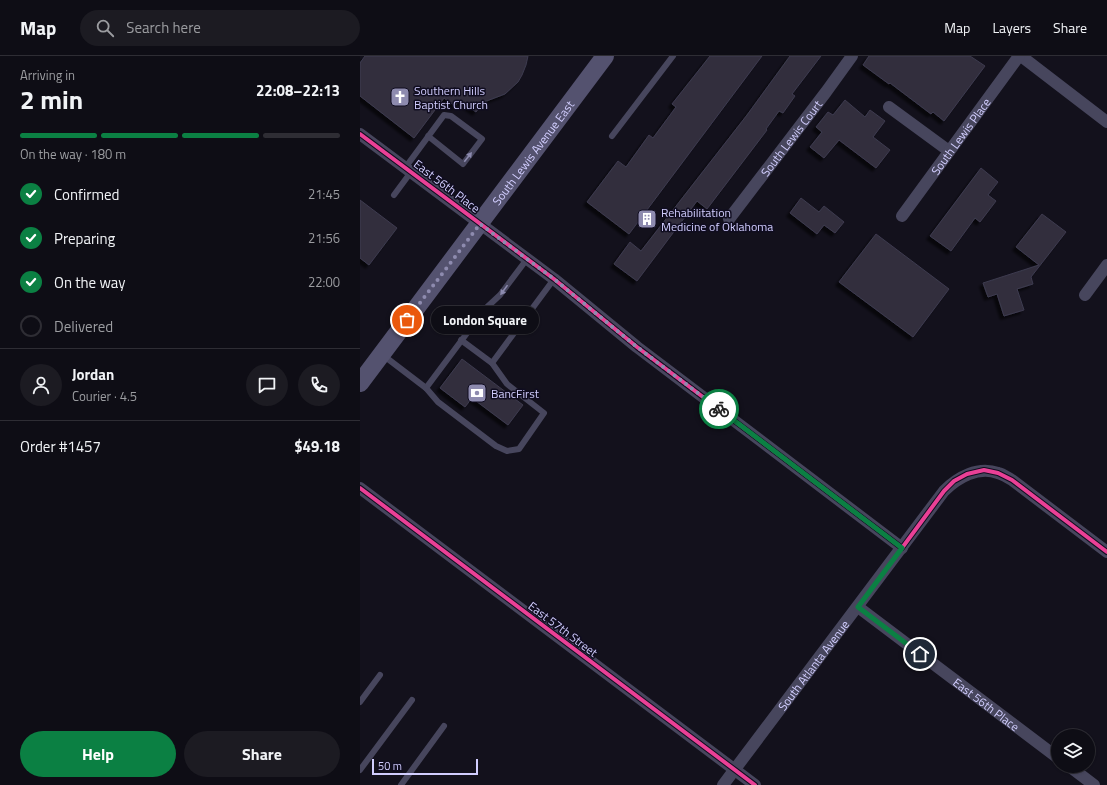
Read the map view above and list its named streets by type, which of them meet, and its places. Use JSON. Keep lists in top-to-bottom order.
{
  "streets": {
    "main road": ["South Lewis Avenue East"],
    "street": [
      "South Lewis Place",
      "South Lewis Court",
      "East 56th Place",
      "East 57th Street",
      "South Atlanta Avenue"
    ]
  },
  "crossings": [
    ["South Lewis Avenue East", "East 56th Place"],
    ["East 56th Place", "South Atlanta Avenue"],
    ["East 57th Street", "South Atlanta Avenue"]
  ],
  "places": {
    "church": ["Southern Hills Baptist Church"],
    "building": ["Rehabilitation Medicine of Oklahoma"],
    "other": ["London Square"],
    "bank": ["BancFirst"]
  },
  "scale_bar": "50 m",
  "page": {
    "header": "Map",
    "search": "Search here",
    "nav": ["Map", "Layers", "Share"],
    "heading": ["2 min", "Arriving in", "22:08–22:13"],
    "panel": [
      "Jordan",
      "Courier · 4.5",
      "Order #1457",
      "$49.18"
    ],
    "bar": "On the way · 180 m",
    "list": [
      ["Confirmed", "21:45"],
      ["Preparing", "21:56"],
      ["On the way", "22:00"],
      "Delivered"
    ],
    "bubble": "London Square",
    "buttons": ["Help", "Share"],
    "scale": "50 m"
  }
}
